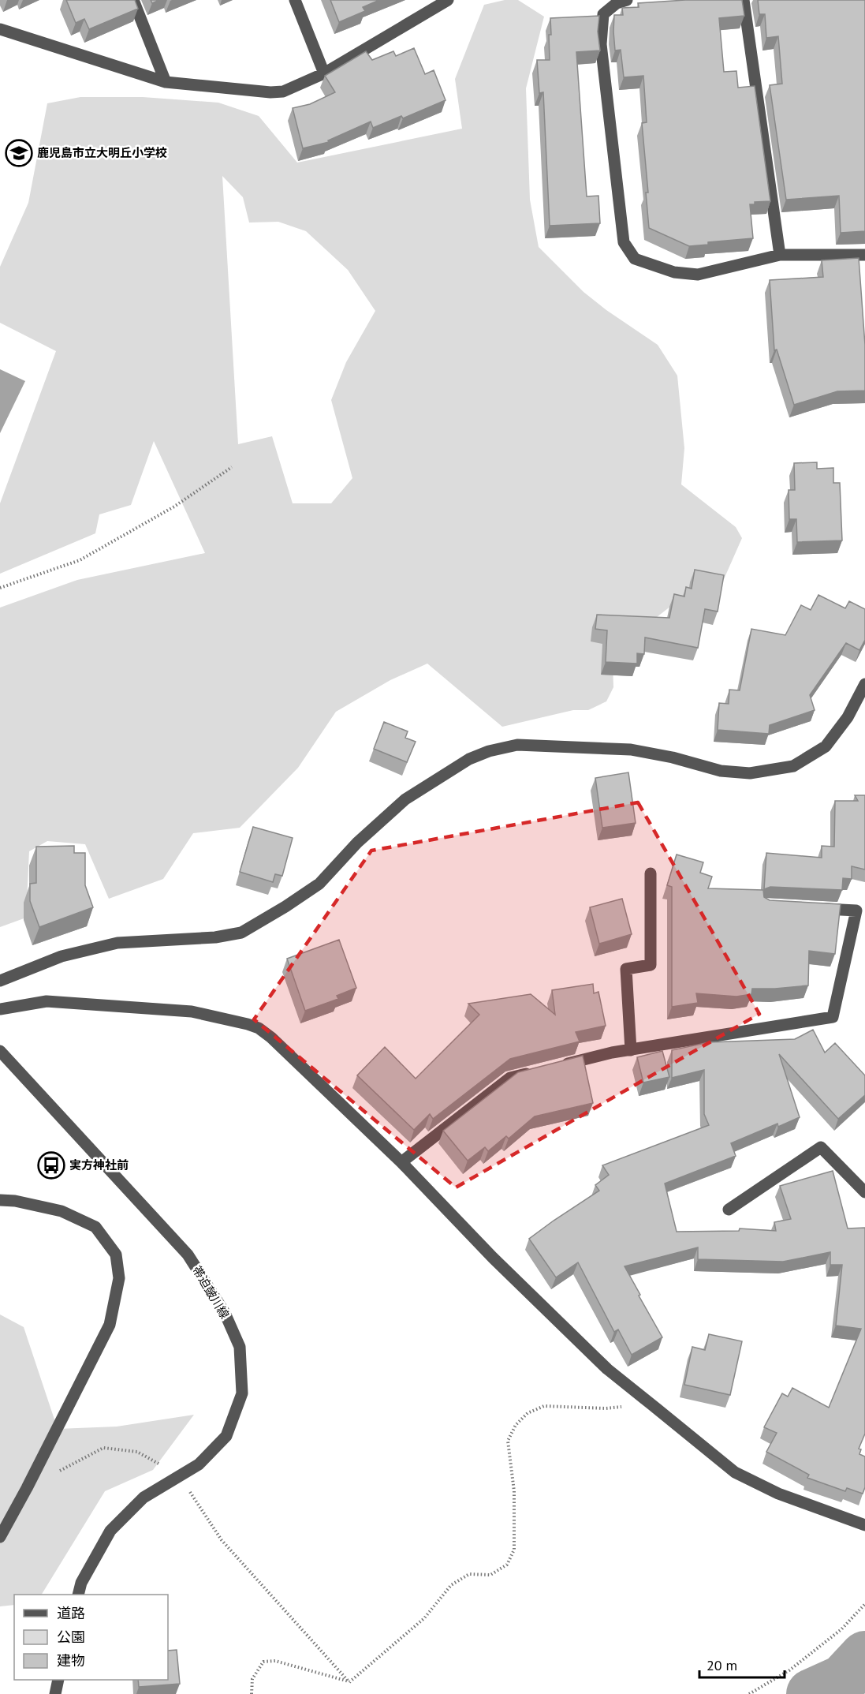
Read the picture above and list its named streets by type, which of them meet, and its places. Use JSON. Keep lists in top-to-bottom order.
{
  "streets": {
    "street": ["帯迫皷川線"]
  },
  "places": {
    "school or university": ["鹿児島市立大明丘小学校"],
    "bus stop": ["実方神社前"]
  },
  "legend": ["道路", "公園", "建物"],
  "scale_bar": "20 m"
}
